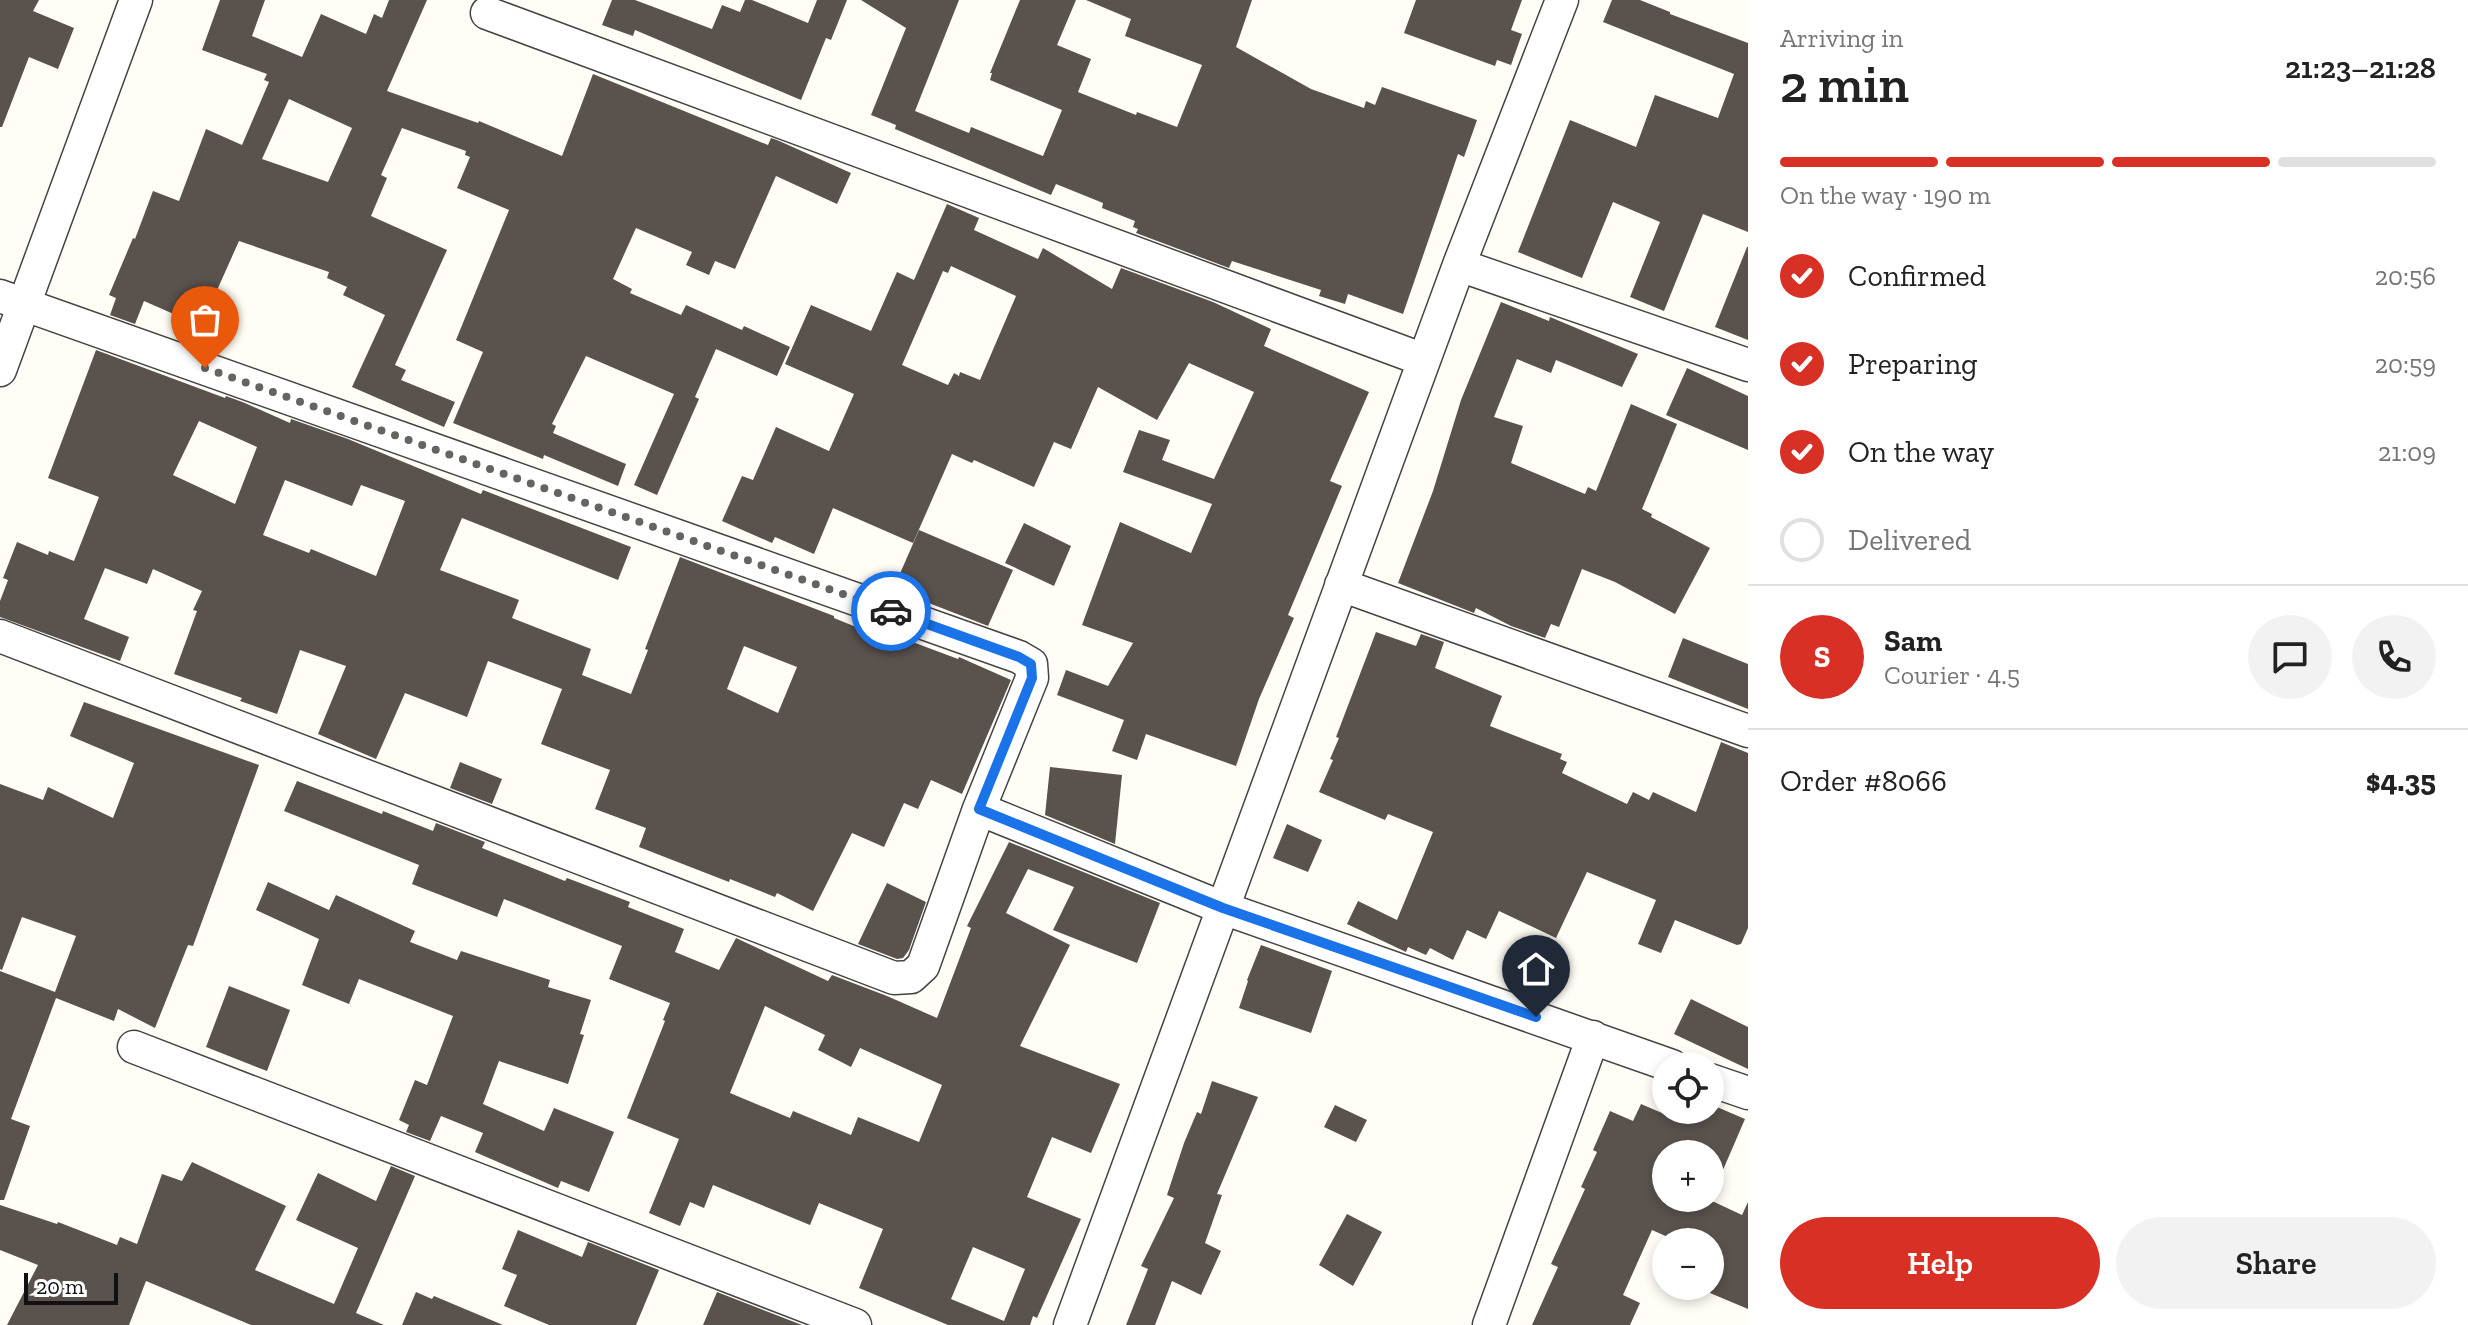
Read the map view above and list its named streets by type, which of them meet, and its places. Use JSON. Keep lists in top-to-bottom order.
{
  "scale_bar": "20 m",
  "page": {
    "heading": ["2 min", "Arriving in", "21:23–21:28"],
    "panel": [
      "Sam",
      "Courier · 4.5",
      "Order #8066",
      "$4.35"
    ],
    "bar": "On the way · 190 m",
    "list": [
      ["Confirmed", "20:56"],
      ["Preparing", "20:59"],
      ["On the way", "21:09"],
      "Delivered"
    ],
    "round": "S",
    "map_buttons": ["+", "−"],
    "buttons": ["Help", "Share"],
    "scale": "20 m"
  }
}
